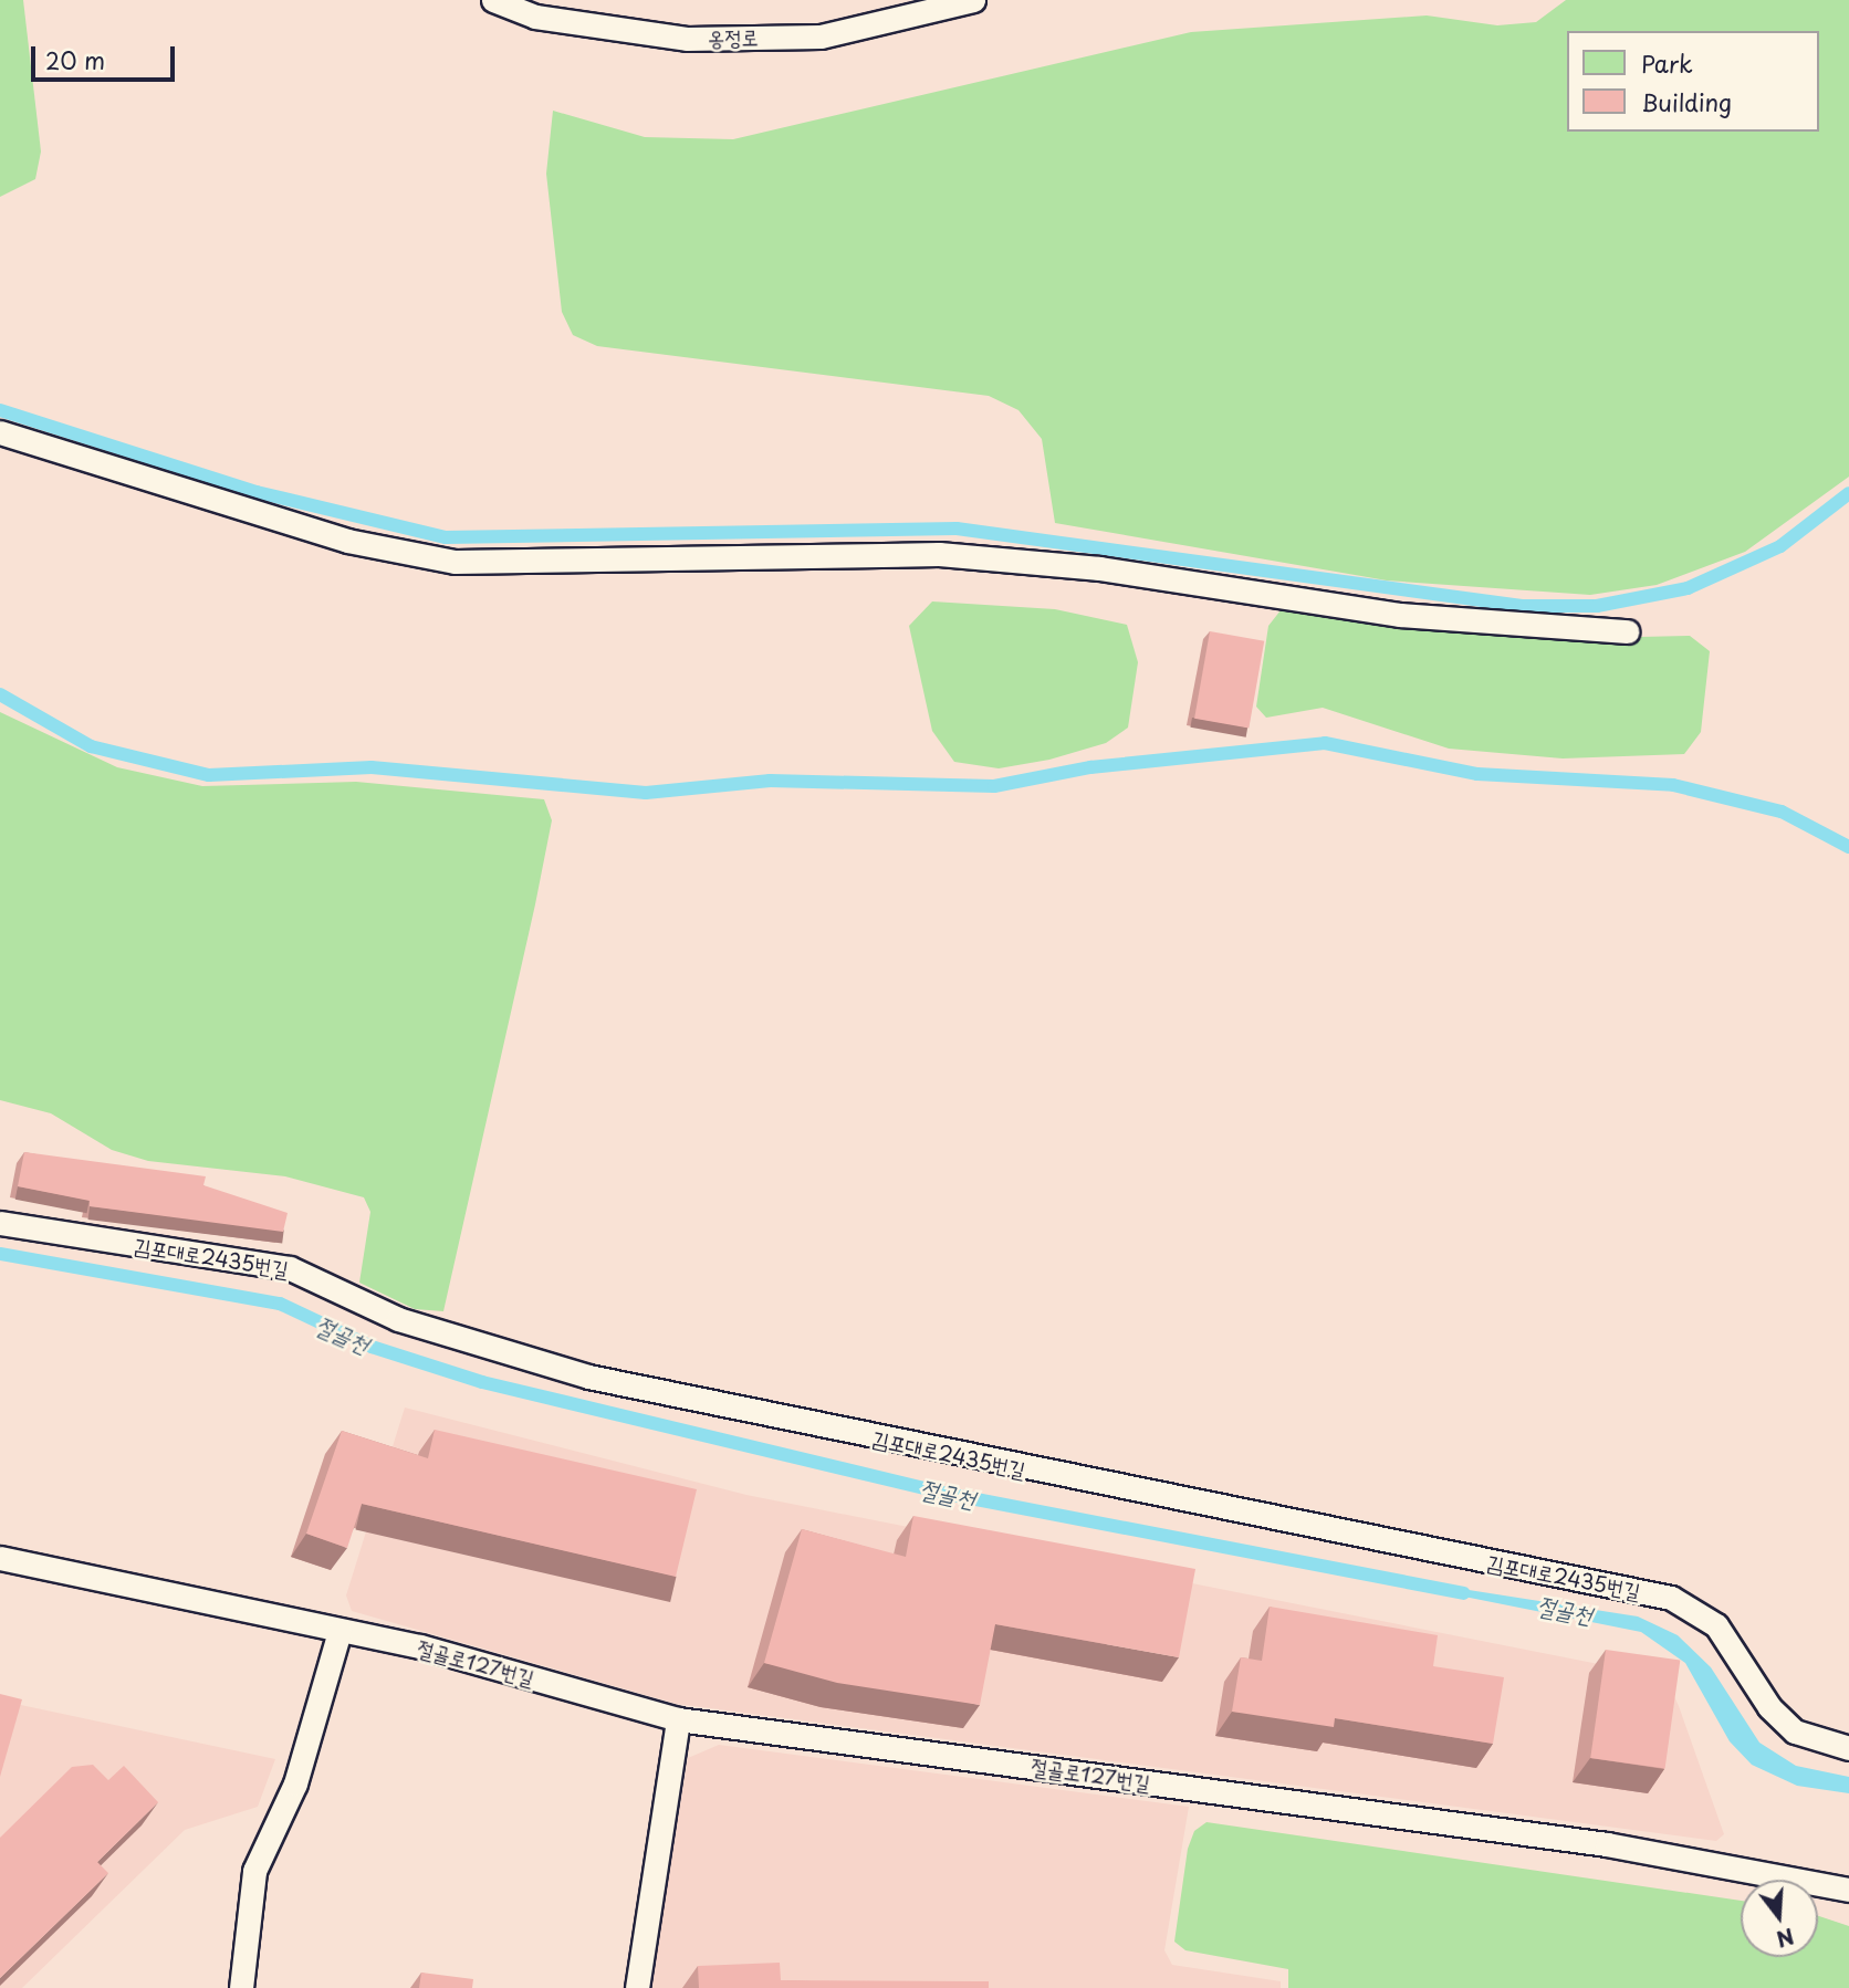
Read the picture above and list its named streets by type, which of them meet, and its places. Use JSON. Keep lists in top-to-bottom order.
{
  "streets": {
    "lane": ["옹정로", "김포대로2435번길", "절골로127번길"]
  },
  "water": ["절골천"],
  "legend": ["Park", "Building"],
  "scale_bar": "20 m",
  "north": "bottom"
}
